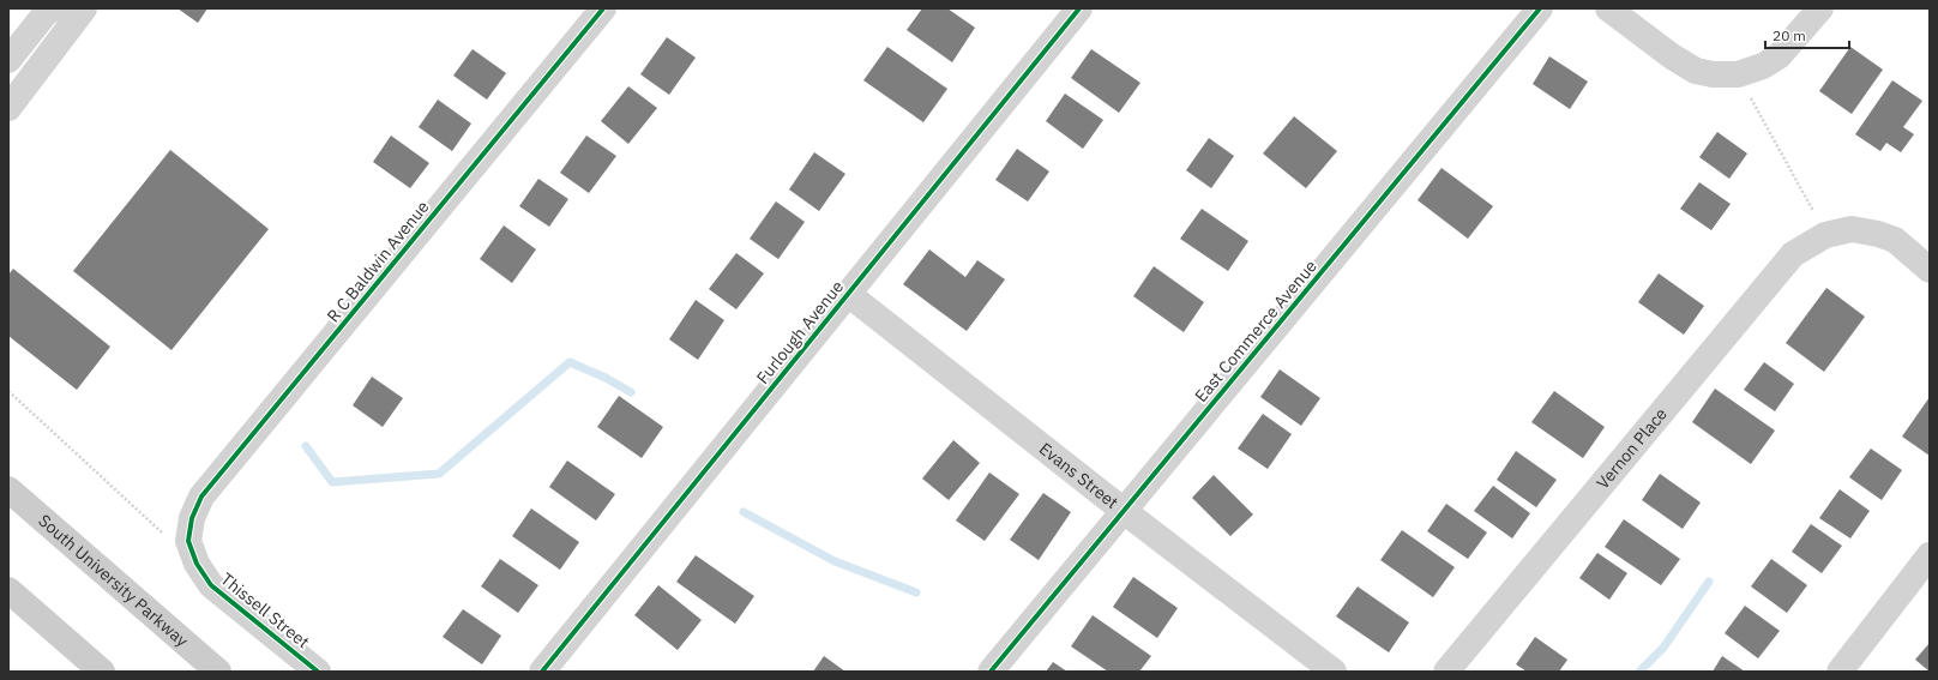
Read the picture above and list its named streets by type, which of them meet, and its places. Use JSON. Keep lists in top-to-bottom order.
{
  "streets": {
    "main road": ["South University Parkway"],
    "street": [
      "R C Baldwin Avenue",
      "East Commerce Avenue",
      "Furlough Avenue",
      "Vernon Place",
      "Evans Street",
      "Thissell Street"
    ]
  },
  "crossings": [
    ["R C Baldwin Avenue", "Thissell Street"],
    ["East Commerce Avenue", "Evans Street"],
    ["Furlough Avenue", "Evans Street"]
  ],
  "scale_bar": "20 m"
}
